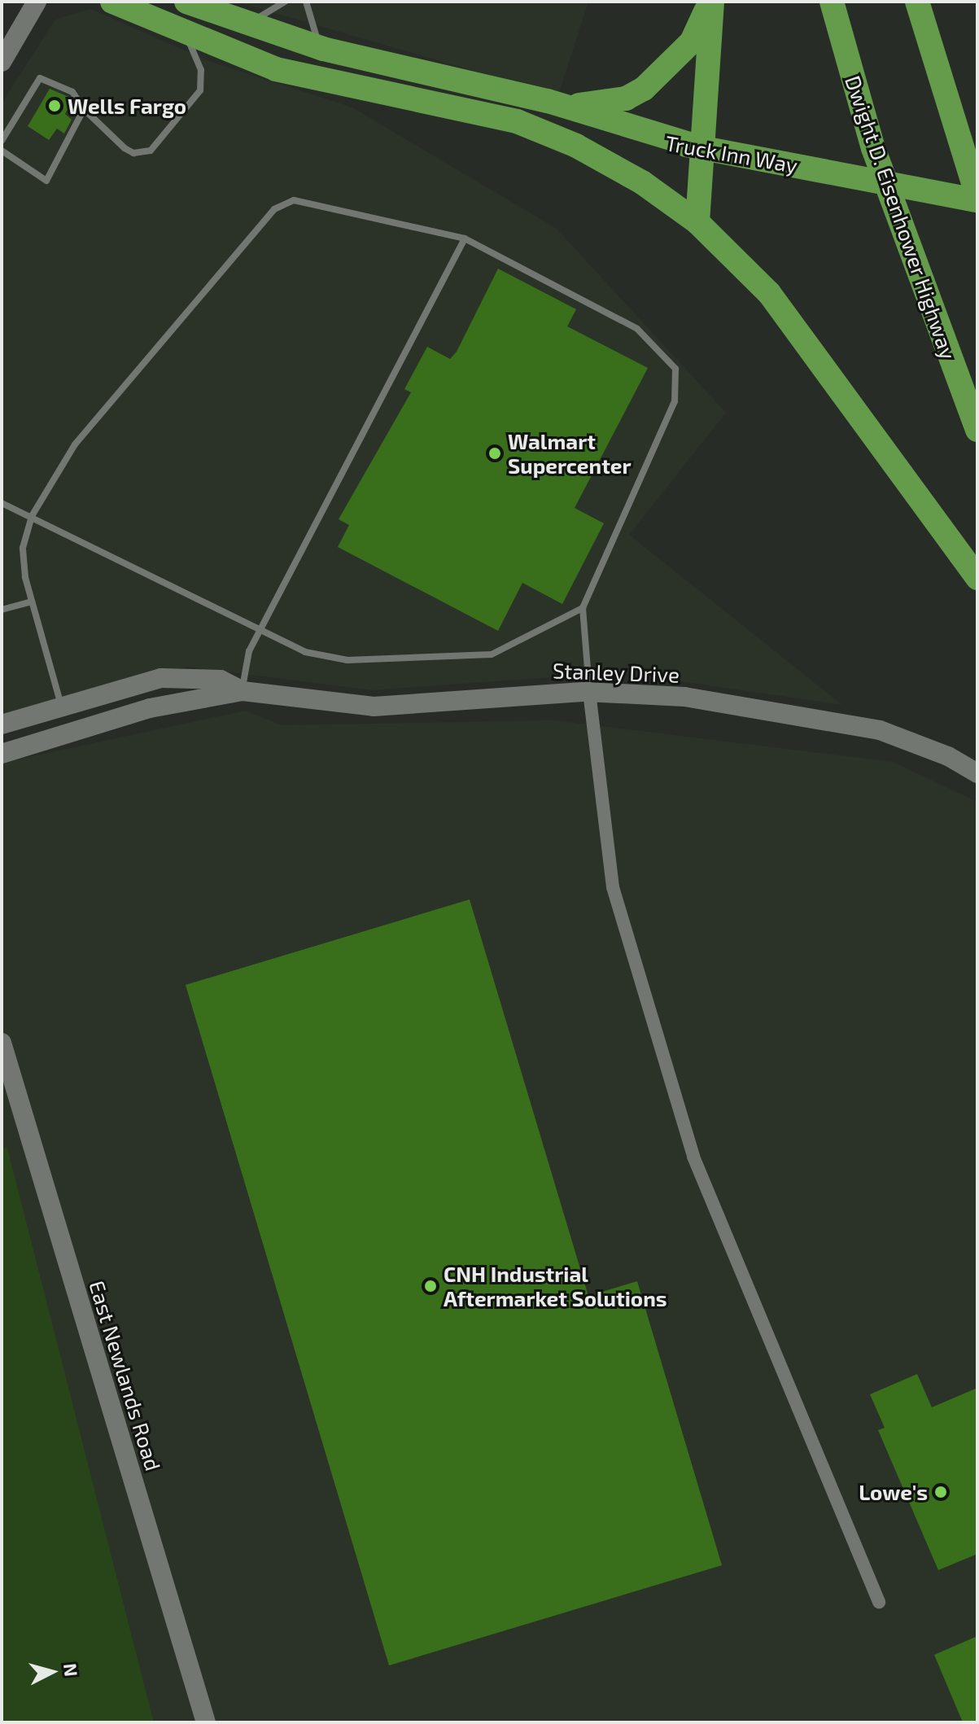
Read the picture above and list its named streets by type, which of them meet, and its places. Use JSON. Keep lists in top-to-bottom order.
{
  "streets": {
    "highway": ["Truck Inn Way", "Dwight D. Eisenhower Highway"],
    "street": ["Stanley Drive", "East Newlands Road"]
  },
  "places": [
    "Wells Fargo",
    "Walmart Supercenter",
    "CNH Industrial Aftermarket Solutions",
    "Lowe's"
  ],
  "north": "right"
}
